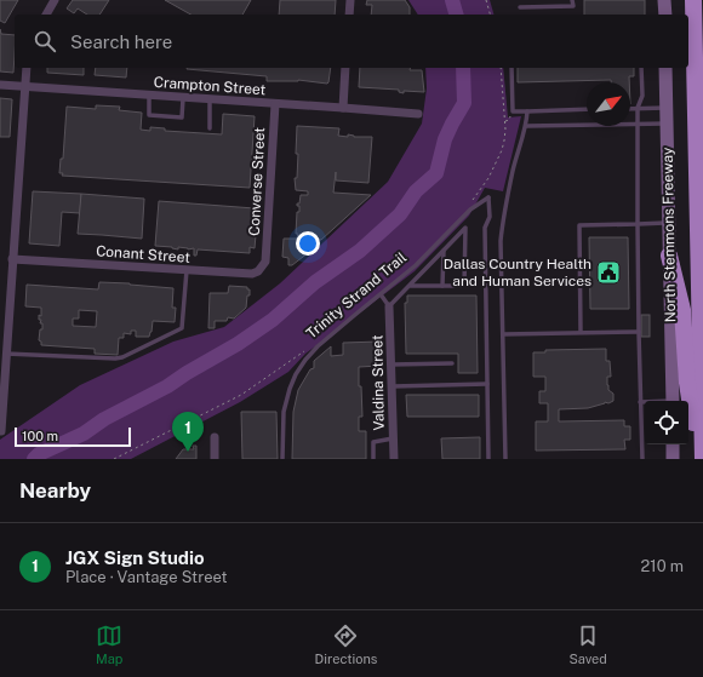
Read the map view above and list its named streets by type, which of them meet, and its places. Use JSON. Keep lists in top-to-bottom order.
{
  "streets": {
    "highway": ["North Stemmons Freeway"],
    "street": [
      "Crampton Street",
      "Converse Street",
      "Conant Street",
      "Valdina Street"
    ],
    "path": ["Trinity Strand Trail"]
  },
  "crossings": [
    ["Crampton Street", "Converse Street"],
    ["Converse Street", "Conant Street"]
  ],
  "places": {
    "public building": ["Dallas Country Health and Human Services"]
  },
  "scale_bar": "100 m",
  "north": "top right",
  "page": {
    "search": "Search here",
    "pins": "1",
    "scale": "100 m",
    "heading": "Nearby",
    "list": [
      {
        "mark": "1",
        "name": "JGX Sign Studio",
        "note": "Place · Vantage Street",
        "value": "210 m"
      }
    ],
    "nav": ["Map", "Directions", "Saved"]
  }
}
